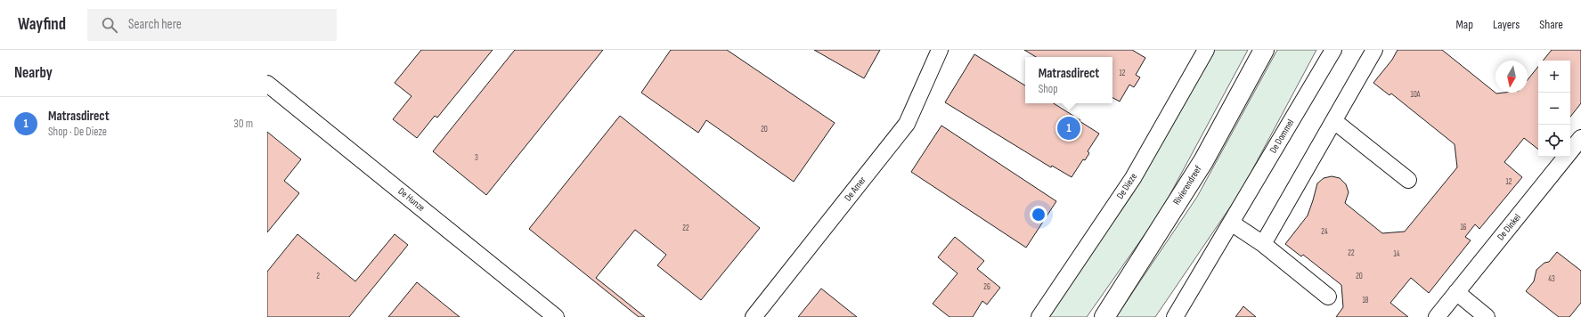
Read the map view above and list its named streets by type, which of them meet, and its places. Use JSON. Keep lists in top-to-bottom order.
{
  "streets": {
    "main road": ["Rivierendreef"],
    "street": [
      "De Dommel",
      "De Dieze",
      "De Amer",
      "De Hunze",
      "De Dinkel"
    ]
  },
  "house_numbers": [
    "12",
    "10A",
    "20",
    "3",
    "12",
    "16",
    "22",
    "24",
    "22",
    "14",
    "2",
    "20",
    "43",
    "26",
    "18"
  ],
  "north": "bottom",
  "page": {
    "header": "Wayfind",
    "search": "Search here",
    "nav": ["Map", "Layers", "Share"],
    "heading": "Nearby",
    "popup": ["Matrasdirect", "Shop"],
    "map_buttons": ["+", "−"],
    "list": [
      {
        "mark": "1",
        "name": "Matrasdirect",
        "note": "Shop · De Dieze",
        "value": "30 m"
      }
    ],
    "pins": "1"
  }
}
